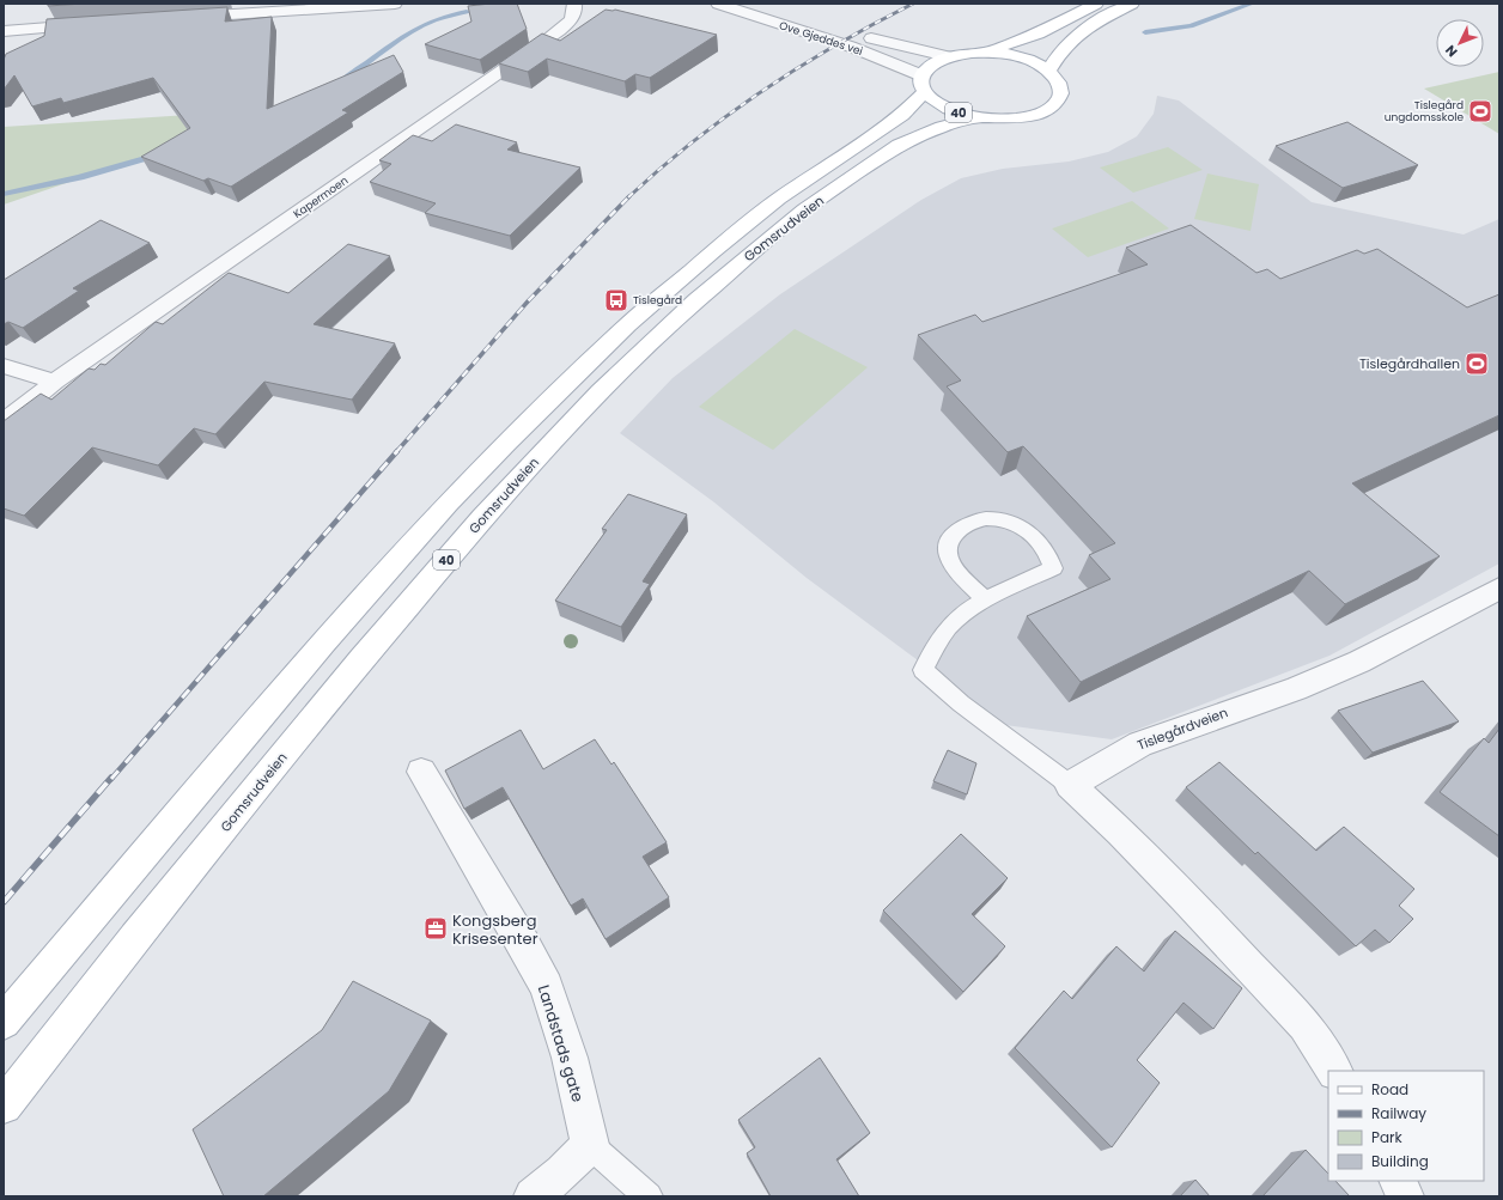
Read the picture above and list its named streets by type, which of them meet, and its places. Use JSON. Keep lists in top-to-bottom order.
{
  "streets": {
    "main road": ["40", "Gomsrudveien"],
    "street": [
      "Ove Gjeddes vei",
      "Kapermoen",
      "Tislegårdveien",
      "Landstads gate"
    ]
  },
  "crossings": [
    ["Ove Gjeddes vei", "40"],
    ["Ove Gjeddes vei", "Gomsrudveien"],
    ["40", "Gomsrudveien"]
  ],
  "places": {
    "sports": ["Tislegård ungdomsskole", "Tislegårdhallen"],
    "bus stop": ["Tislegård"],
    "office": ["Kongsberg Krisesenter"]
  },
  "legend": [
    "Road",
    "Railway",
    "Park",
    "Building"
  ],
  "north": "bottom left"
}
